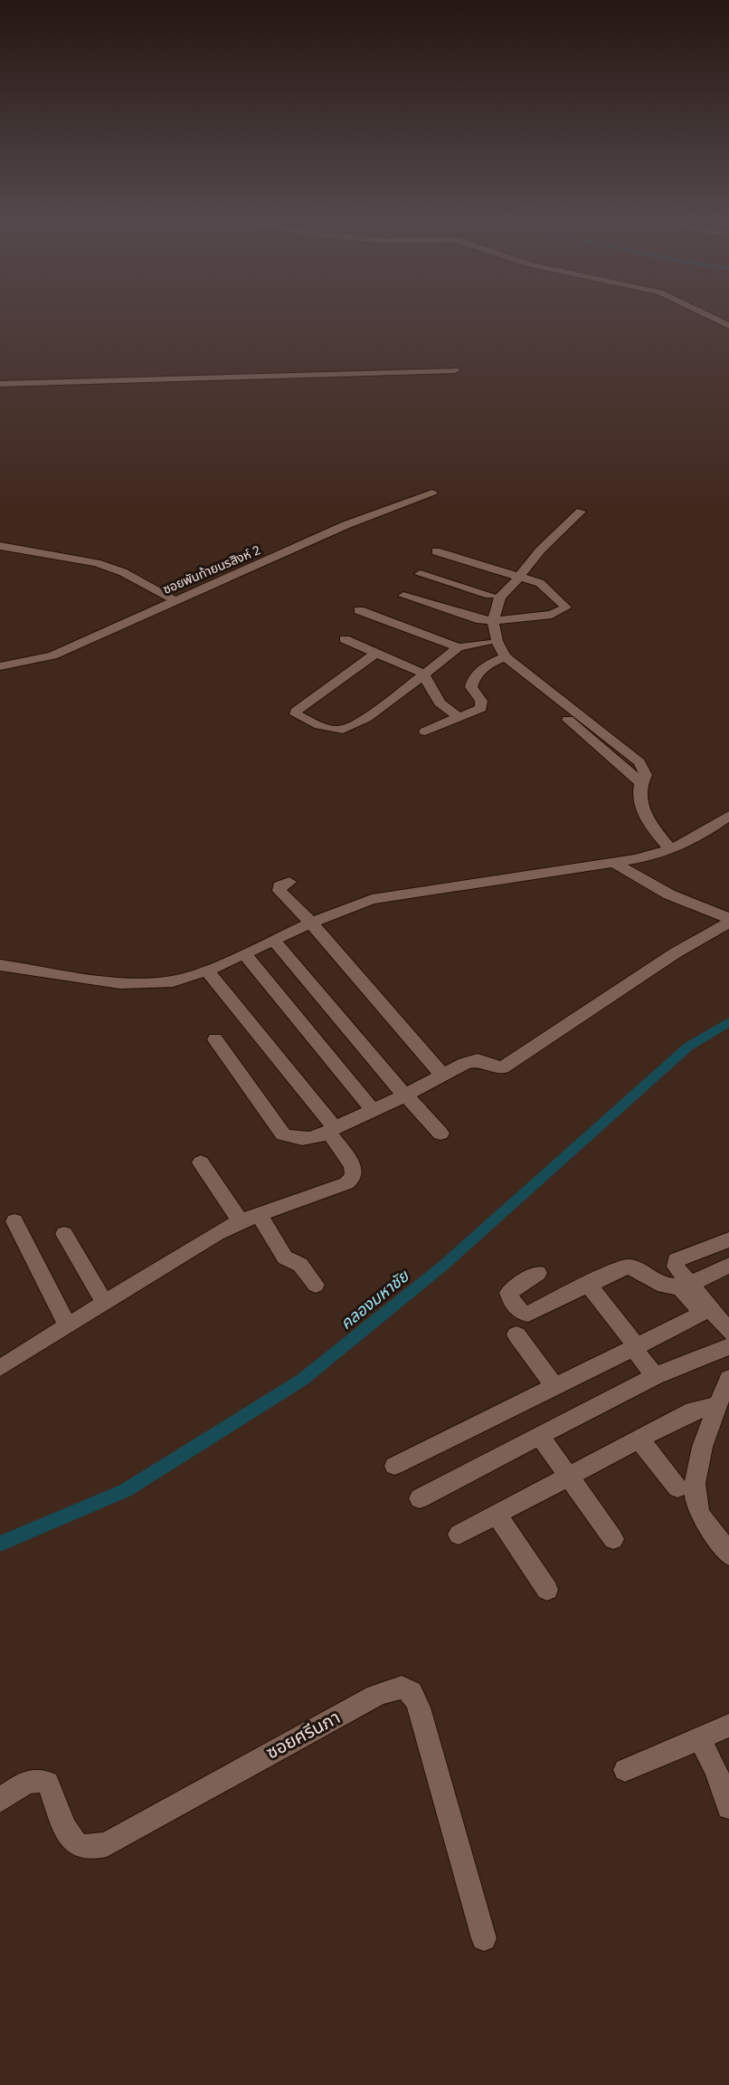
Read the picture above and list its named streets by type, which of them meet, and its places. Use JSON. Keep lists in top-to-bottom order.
{
  "streets": {
    "street": ["ซอยพันท้ายนรสิงห์ 2", "ซอยศรีนภา"]
  },
  "water": ["คลองมหาชัย"]
}
